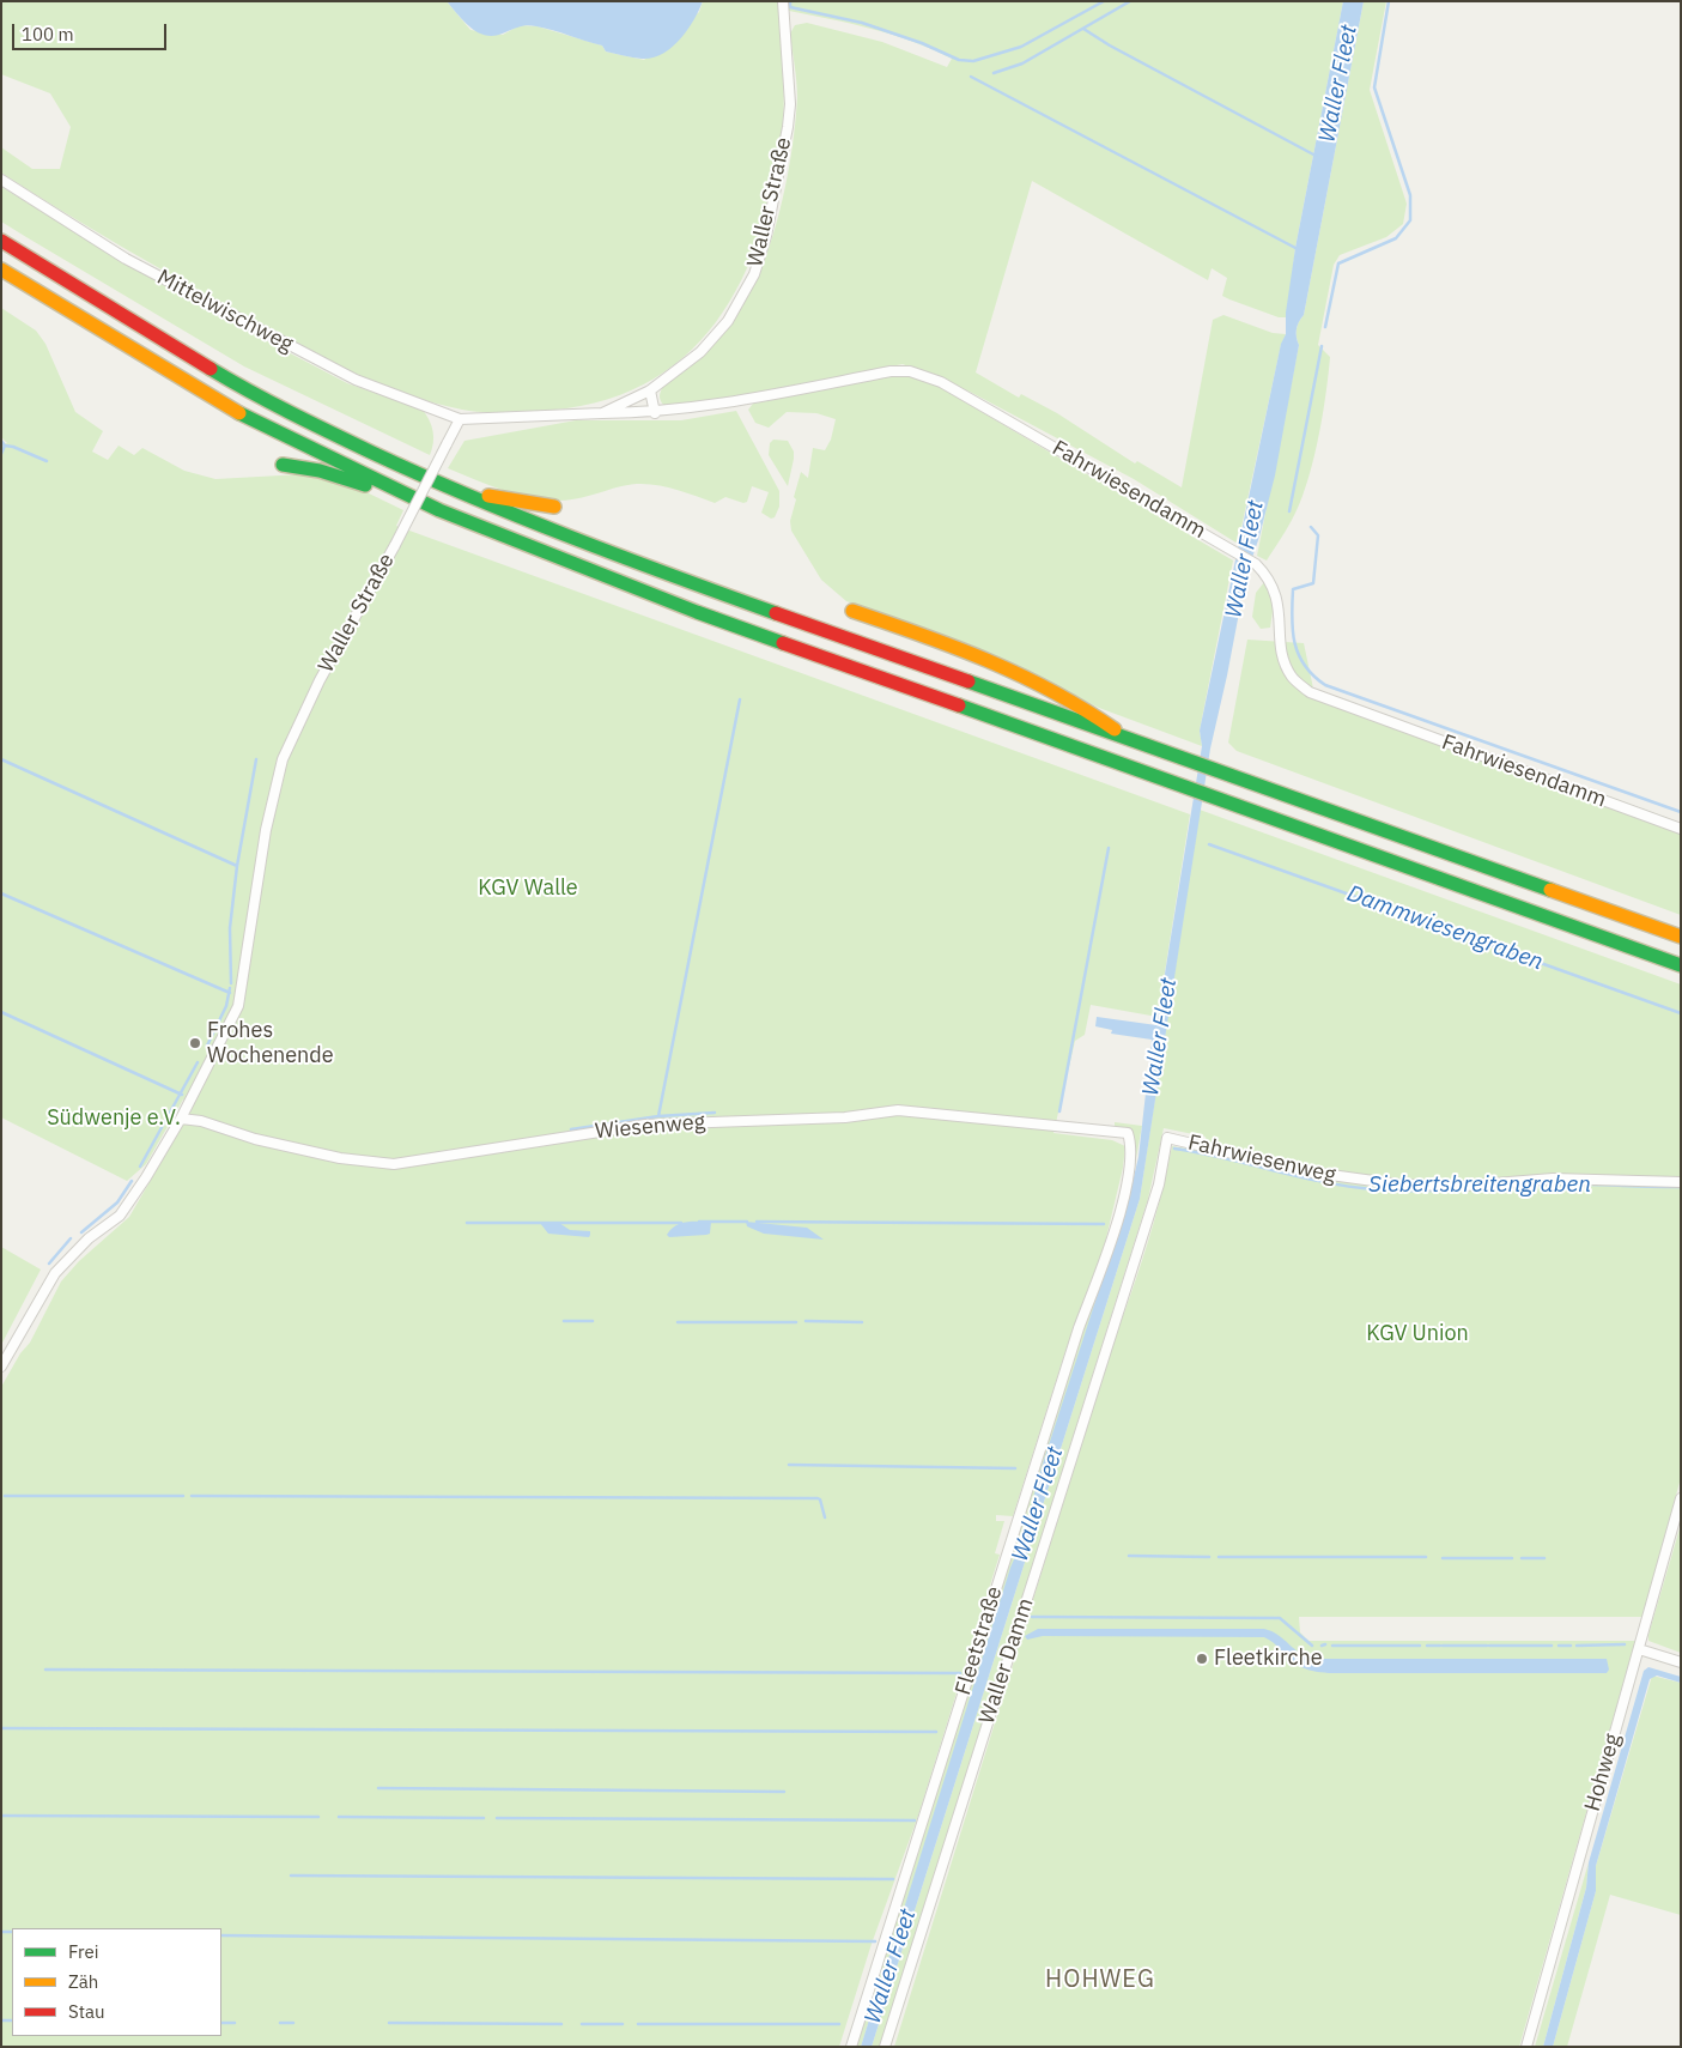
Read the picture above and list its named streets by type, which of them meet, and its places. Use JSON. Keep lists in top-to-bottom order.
{
  "streets": {
    "street": [
      "Waller Straße",
      "Mittelwischweg",
      "Fahrwiesendamm",
      "Wiesenweg",
      "Fahrwiesenweg",
      "Fleetstraße",
      "Waller Damm",
      "Hohweg"
    ]
  },
  "crossings": [
    ["Waller Straße", "Mittelwischweg"],
    ["Waller Straße", "Fahrwiesendamm"],
    ["Waller Straße", "Wiesenweg"],
    ["Wiesenweg", "Fleetstraße"],
    ["Fahrwiesenweg", "Waller Damm"]
  ],
  "districts": ["HOHWEG"],
  "water": ["Waller Fleet", "Dammwiesengraben", "Siebertsbreitengraben"],
  "parks": ["KGV Walle", "Südwenje e.V.", "KGV Union"],
  "places": ["Frohes Wochenende", "Fleetkirche"],
  "legend": ["Frei", "Zäh", "Stau"],
  "scale_bar": "100 m"
}
